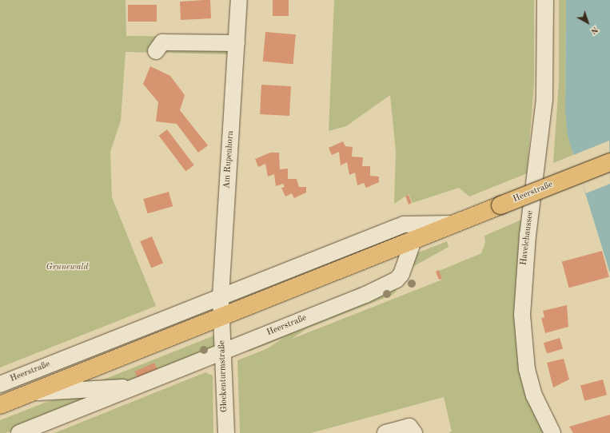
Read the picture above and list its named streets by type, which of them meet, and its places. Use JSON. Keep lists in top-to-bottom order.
{
  "streets": {
    "main road": ["Heerstraße"],
    "street": ["Am Rupenhorn", "Havelchaussee", "Glockenturmstraße"]
  },
  "crossings": [
    ["Am Rupenhorn", "Heerstraße"],
    ["Am Rupenhorn", "Glockenturmstraße"],
    ["Heerstraße", "Glockenturmstraße"]
  ],
  "parks": ["Grunewald"],
  "north": "bottom right"
}
